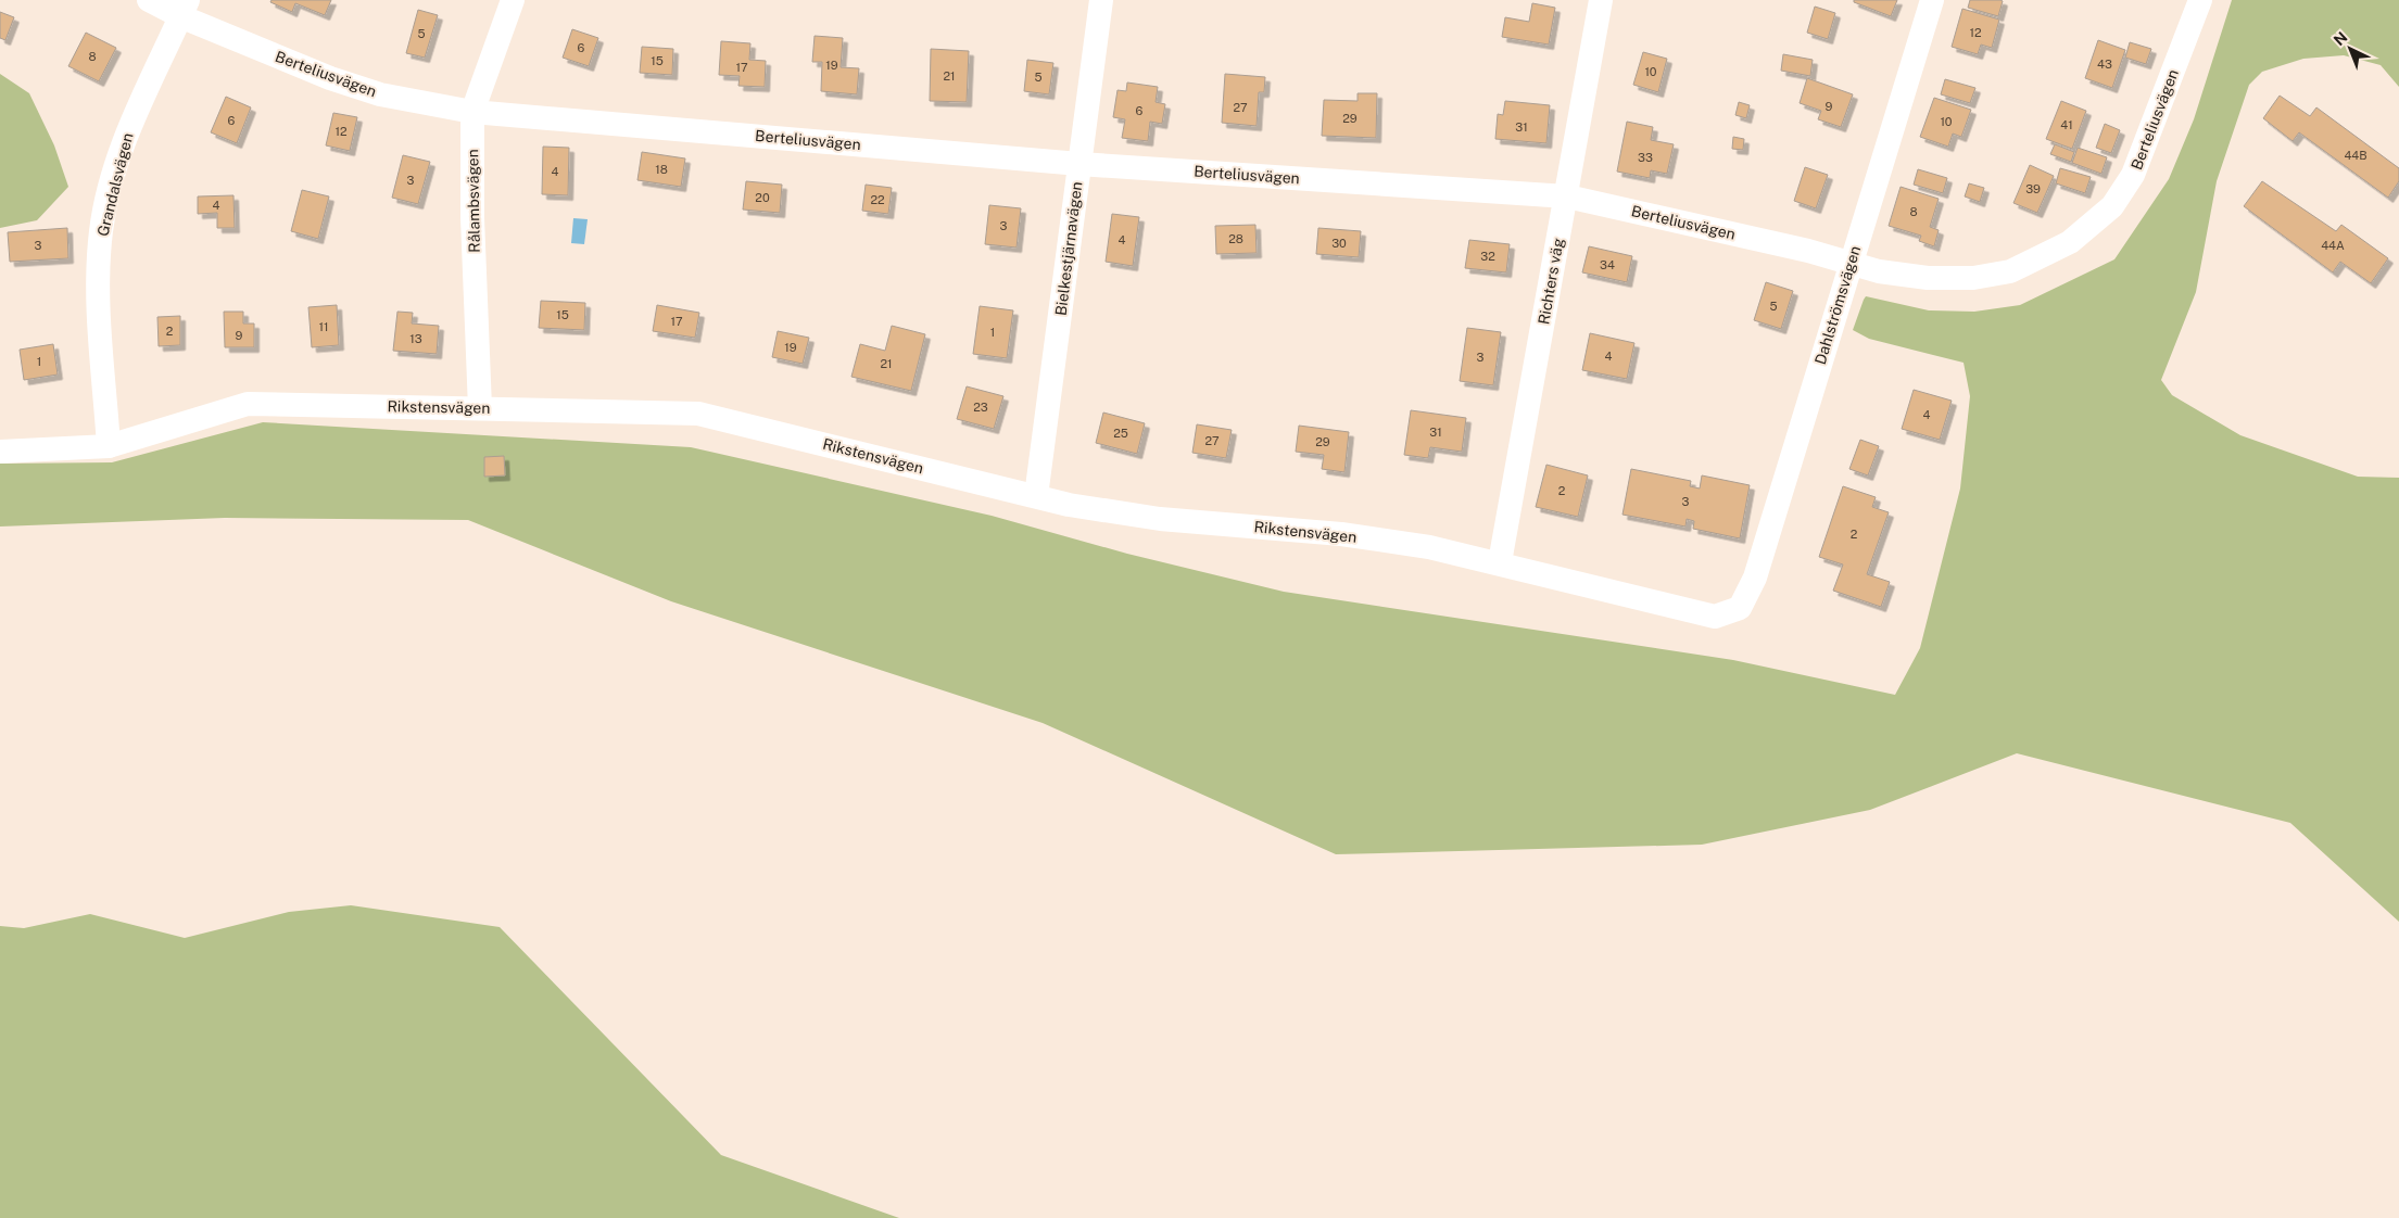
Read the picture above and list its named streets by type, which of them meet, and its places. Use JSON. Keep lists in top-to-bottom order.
{
  "streets": {
    "street": [
      "Berteliusvägen",
      "Grandalsvägen",
      "Rålambsvägen",
      "Bielkestjärnavägen",
      "Richters väg",
      "Dahlströmsvägen",
      "Rikstensvägen"
    ]
  },
  "crossings": [
    ["Berteliusvägen", "Grandalsvägen"],
    ["Berteliusvägen", "Rålambsvägen"],
    ["Berteliusvägen", "Bielkestjärnavägen"],
    ["Berteliusvägen", "Richters väg"],
    ["Berteliusvägen", "Dahlströmsvägen"],
    ["Grandalsvägen", "Rikstensvägen"],
    ["Rålambsvägen", "Rikstensvägen"],
    ["Bielkestjärnavägen", "Rikstensvägen"],
    ["Richters väg", "Rikstensvägen"],
    ["Dahlströmsvägen", "Rikstensvägen"]
  ],
  "house_numbers": [
    "12",
    "5",
    "6",
    "8",
    "15",
    "43",
    "19",
    "17",
    "10",
    "21",
    "5",
    "9",
    "27",
    "6",
    "29",
    "6",
    "10",
    "41",
    "31",
    "12",
    "44B",
    "33",
    "18",
    "4",
    "3",
    "39",
    "20",
    "22",
    "4",
    "8",
    "3",
    "28",
    "4",
    "30",
    "3",
    "44A",
    "32",
    "34",
    "5",
    "15",
    "17",
    "11",
    "2",
    "1",
    "9",
    "13",
    "19",
    "4",
    "3",
    "1",
    "21",
    "23",
    "4",
    "31",
    "25",
    "27",
    "29",
    "2",
    "3",
    "2"
  ],
  "north": "top left"
}
